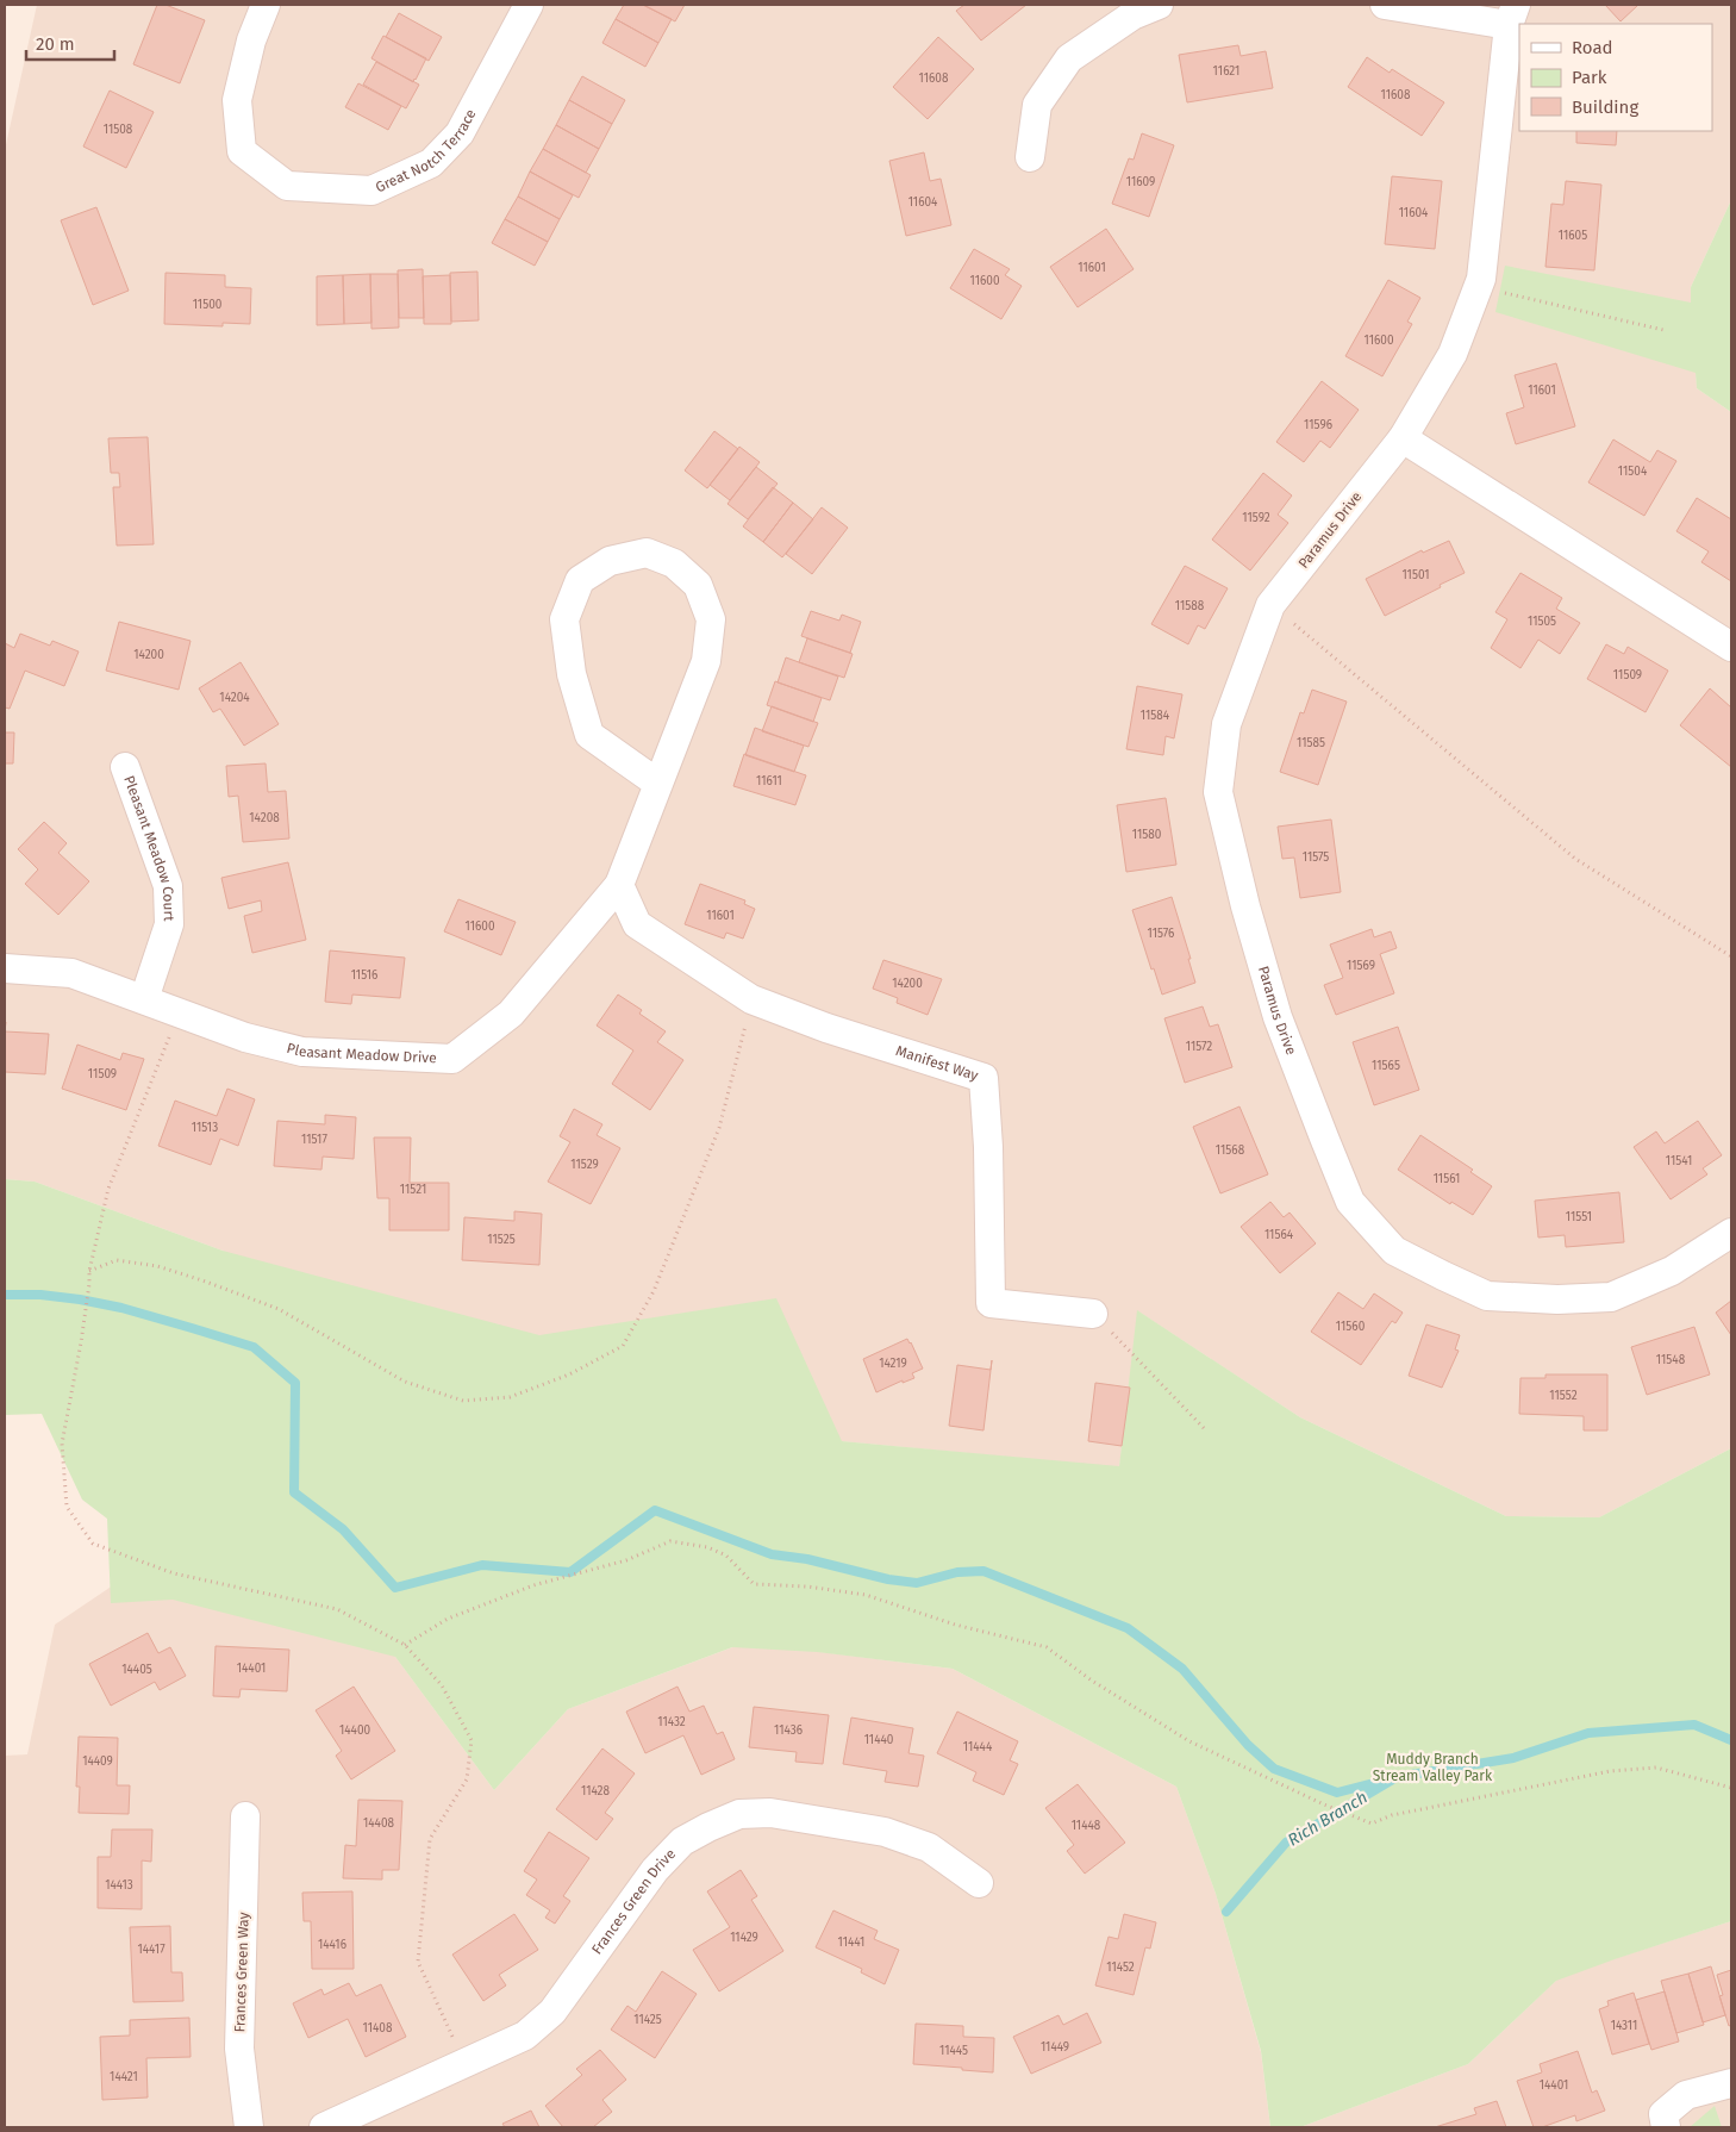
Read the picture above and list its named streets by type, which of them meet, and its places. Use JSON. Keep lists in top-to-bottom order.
{
  "streets": {
    "street": [
      "Great Notch Terrace",
      "Paramus Drive",
      "Pleasant Meadow Court",
      "Pleasant Meadow Drive",
      "Manifest Way",
      "Frances Green Drive",
      "Frances Green Way"
    ]
  },
  "crossings": [
    ["Pleasant Meadow Court", "Pleasant Meadow Drive"],
    ["Pleasant Meadow Drive", "Manifest Way"]
  ],
  "water": ["Rich Branch"],
  "parks": ["Muddy Branch Stream Valley Park"],
  "house_numbers": [
    "11621",
    "11608",
    "11608",
    "11508",
    "11609",
    "11604",
    "11604",
    "11605",
    "11601",
    "11600",
    "11500",
    "11600",
    "11601",
    "11596",
    "11504",
    "11592",
    "11501",
    "11588",
    "11505",
    "14200",
    "11509",
    "14204",
    "11584",
    "11585",
    "11611",
    "14208",
    "11580",
    "11575",
    "11601",
    "11600",
    "11576",
    "11569",
    "11516",
    "14200",
    "11572",
    "11565",
    "11509",
    "11513",
    "11517",
    "11568",
    "11541",
    "11529",
    "11561",
    "11521",
    "11551",
    "11564",
    "11525",
    "11560",
    "11548",
    "14219",
    "11552",
    "14401",
    "14405",
    "11432",
    "14400",
    "11436",
    "11440",
    "11444",
    "14409",
    "11428",
    "14408",
    "11448",
    "14413",
    "11429",
    "11441",
    "14416",
    "14417",
    "11452",
    "11425",
    "14311",
    "11408",
    "11449",
    "11445",
    "14421",
    "14401"
  ],
  "legend": ["Road", "Park", "Building"],
  "scale_bar": "20 m"
}
